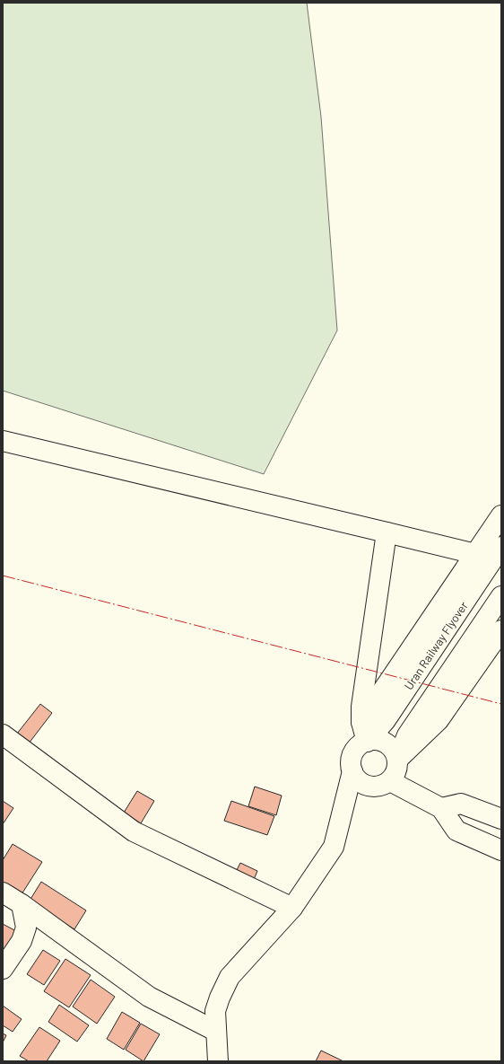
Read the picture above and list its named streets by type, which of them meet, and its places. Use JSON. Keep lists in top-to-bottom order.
{
  "streets": {
    "street": ["Uran Railway Flyover"]
  }
}
